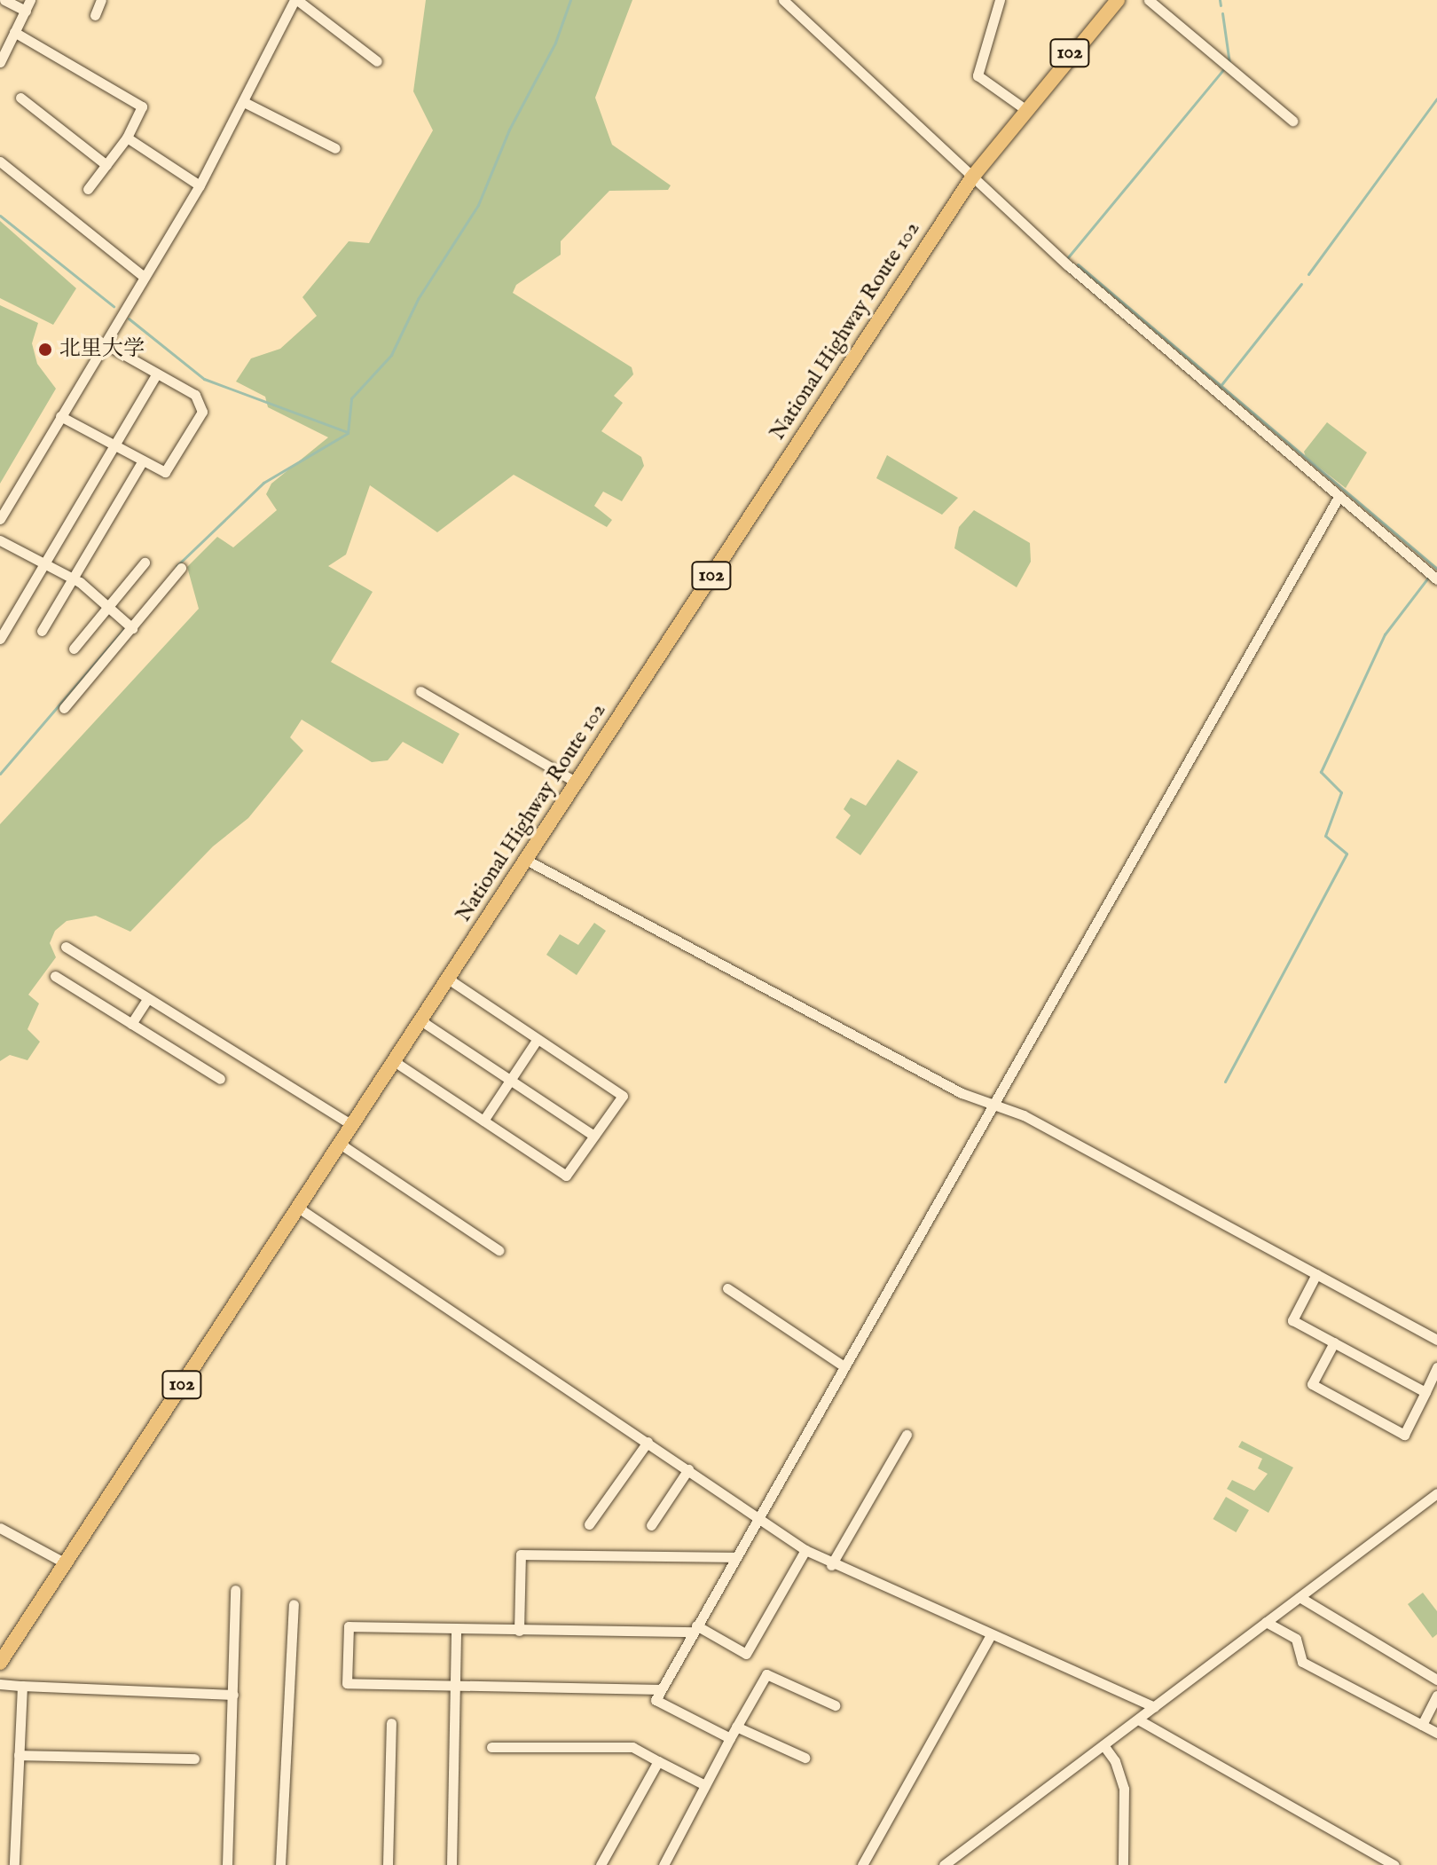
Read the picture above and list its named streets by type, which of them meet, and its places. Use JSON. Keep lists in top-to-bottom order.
{
  "streets": {
    "highway": ["102", "National Highway Route 102"]
  },
  "places": ["北里大学"]
}
